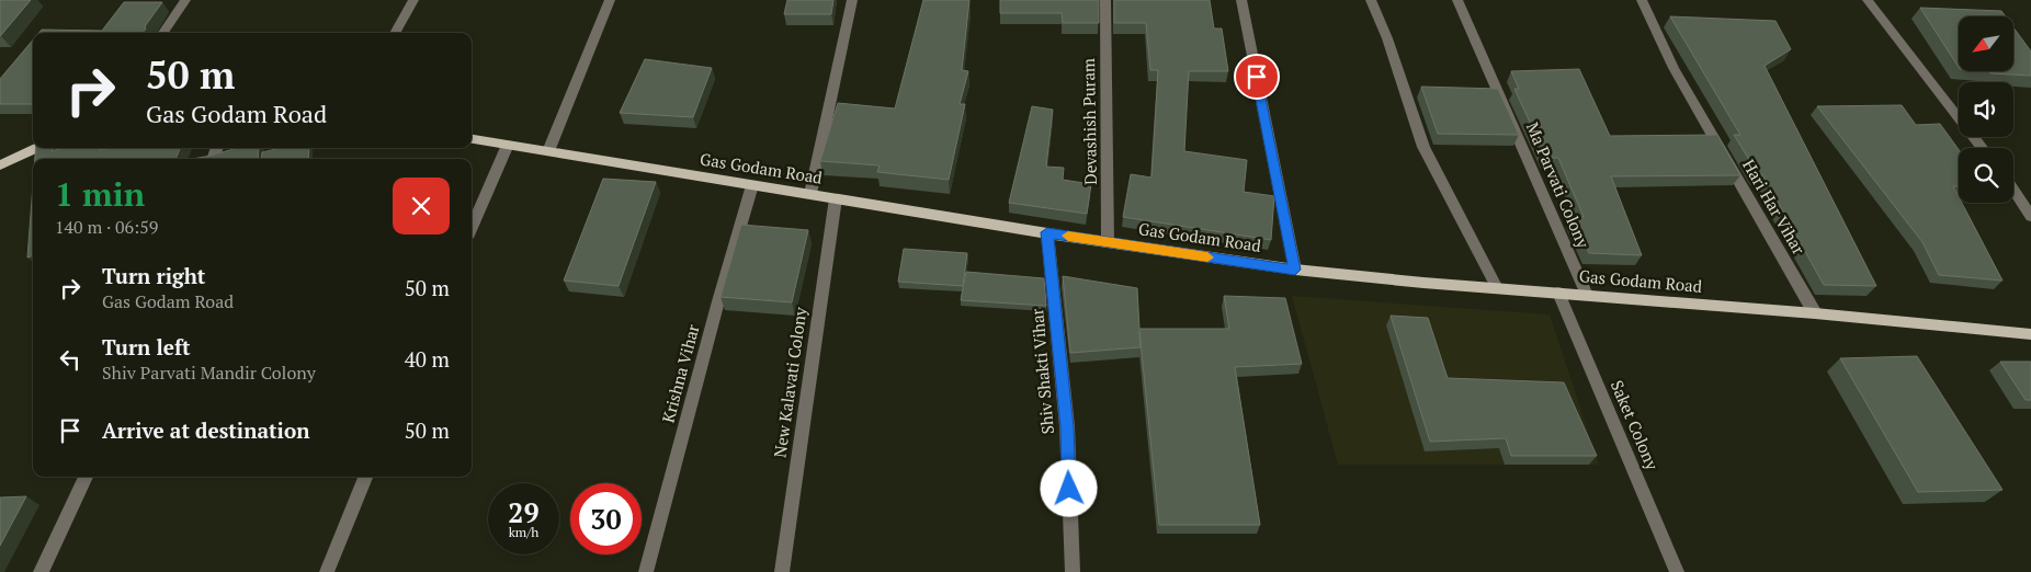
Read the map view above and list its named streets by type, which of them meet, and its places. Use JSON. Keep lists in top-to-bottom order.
{
  "streets": {
    "main road": ["Gas Godam Road"],
    "street": [
      "Devashish Puram",
      "Ma Parvati Colony",
      "Hari Har Vihar",
      "Shiv Shakti Vihar",
      "Krishna Vihar",
      "New Kalavati Colony",
      "Saket Colony"
    ]
  },
  "crossings": [
    ["Devashish Puram", "Gas Godam Road"],
    ["Gas Godam Road", "Ma Parvati Colony"],
    ["Gas Godam Road", "Hari Har Vihar"],
    ["Gas Godam Road", "Shiv Shakti Vihar"],
    ["Gas Godam Road", "Krishna Vihar"],
    ["Gas Godam Road", "New Kalavati Colony"],
    ["Gas Godam Road", "Saket Colony"]
  ],
  "north": "bottom left",
  "page": {
    "turn": ["50 m", "Gas Godam Road"],
    "heading": ["1 min", "140 m · 06:59"],
    "list": [
      {
        "name": "Turn right",
        "note": "Gas Godam Road",
        "value": "50 m"
      },
      {
        "name": "Turn left",
        "note": "Shiv Parvati Mandir Colony",
        "value": "40 m"
      },
      {
        "name": "Arrive at destination",
        "value": "50 m"
      }
    ],
    "speed": "29 km/h",
    "limit": "30"
  }
}
